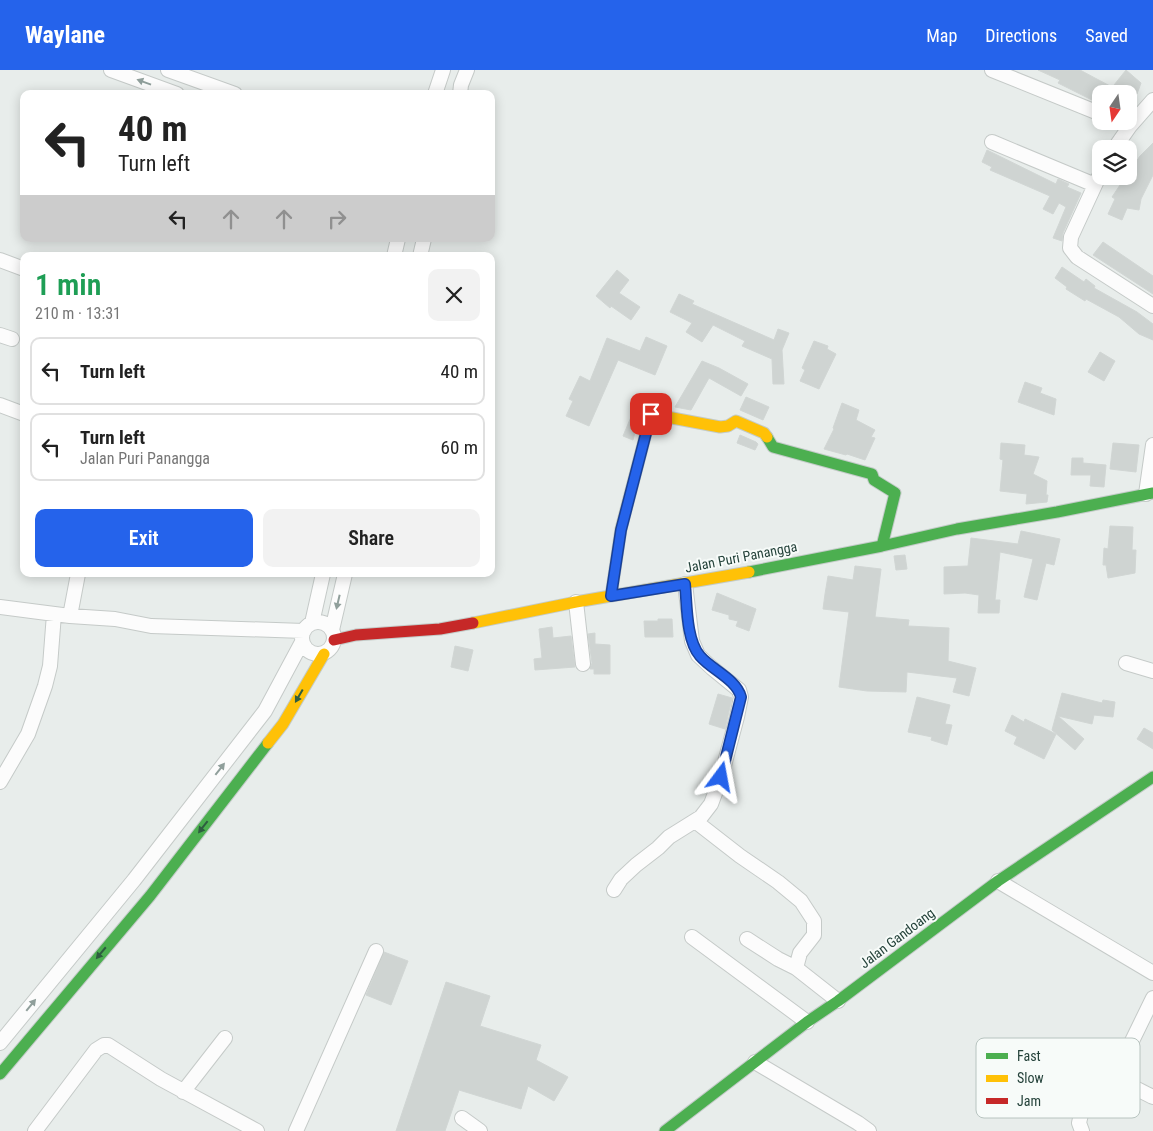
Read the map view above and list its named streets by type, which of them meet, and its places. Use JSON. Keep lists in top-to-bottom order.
{
  "streets": {
    "street": ["Jalan Puri Panangga", "Jalan Gandoang"]
  },
  "legend": ["Fast", "Slow", "Jam"],
  "north": "bottom",
  "page": {
    "header": "Waylane",
    "nav": ["Map", "Directions", "Saved"],
    "turn": ["40 m", "Turn left"],
    "heading": ["1 min", "210 m · 13:31"],
    "list": [
      {
        "name": "Turn left",
        "value": "40 m"
      },
      {
        "name": "Turn left",
        "note": "Jalan Puri Panangga",
        "value": "60 m"
      }
    ],
    "buttons": ["Exit", "Share"]
  }
}
